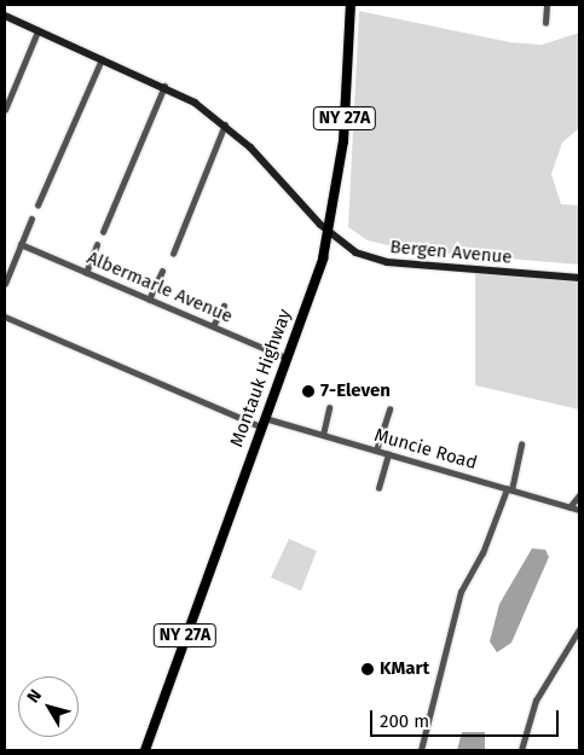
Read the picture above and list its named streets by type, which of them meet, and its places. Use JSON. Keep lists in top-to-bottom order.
{
  "streets": {
    "main road": ["NY 27A", "Bergen Avenue", "Montauk Highway"],
    "street": ["Albermarle Avenue", "Muncie Road"]
  },
  "crossings": [
    ["Bergen Avenue", "Montauk Highway"],
    ["Albermarle Avenue", "Montauk Highway"],
    ["Montauk Highway", "Muncie Road"]
  ],
  "places": ["7-Eleven", "KMart"],
  "scale_bar": "200 m",
  "north": "top left"
}
